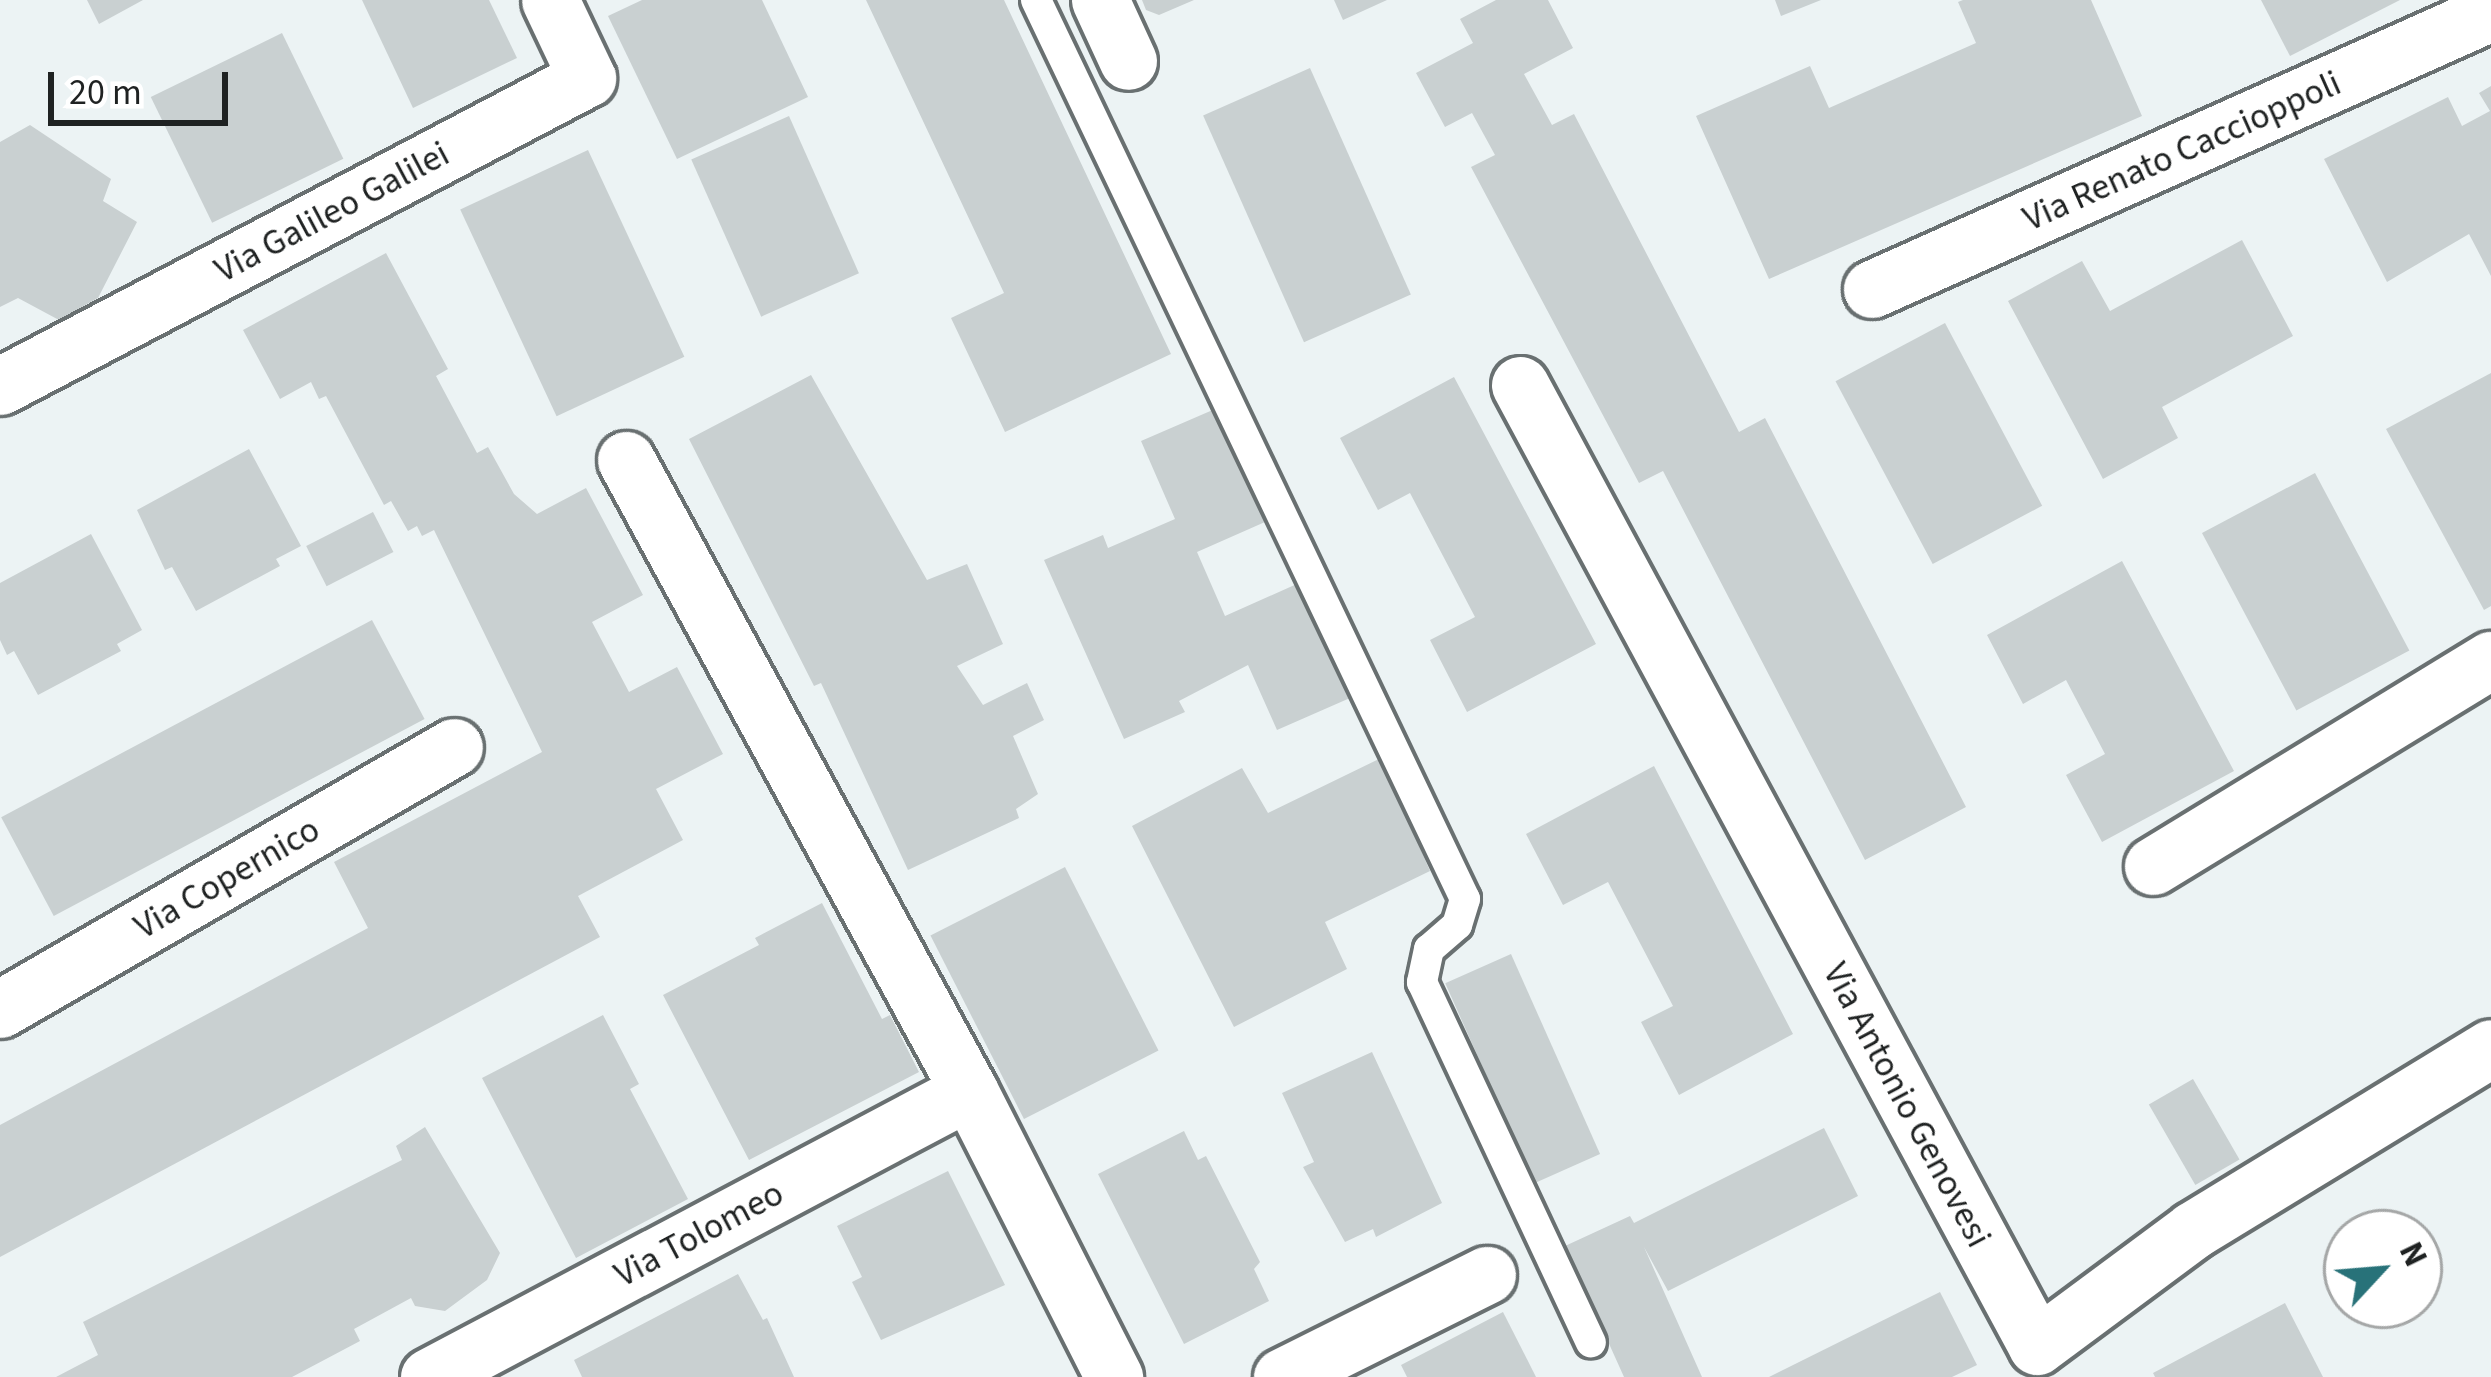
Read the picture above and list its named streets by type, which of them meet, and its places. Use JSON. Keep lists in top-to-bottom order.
{
  "streets": {
    "street": [
      "Via Renato Caccioppoli",
      "Via Galileo Galilei",
      "Via Copernico",
      "Via Antonio Genovesi",
      "Via Tolomeo"
    ]
  },
  "scale_bar": "20 m",
  "north": "top right"
}
